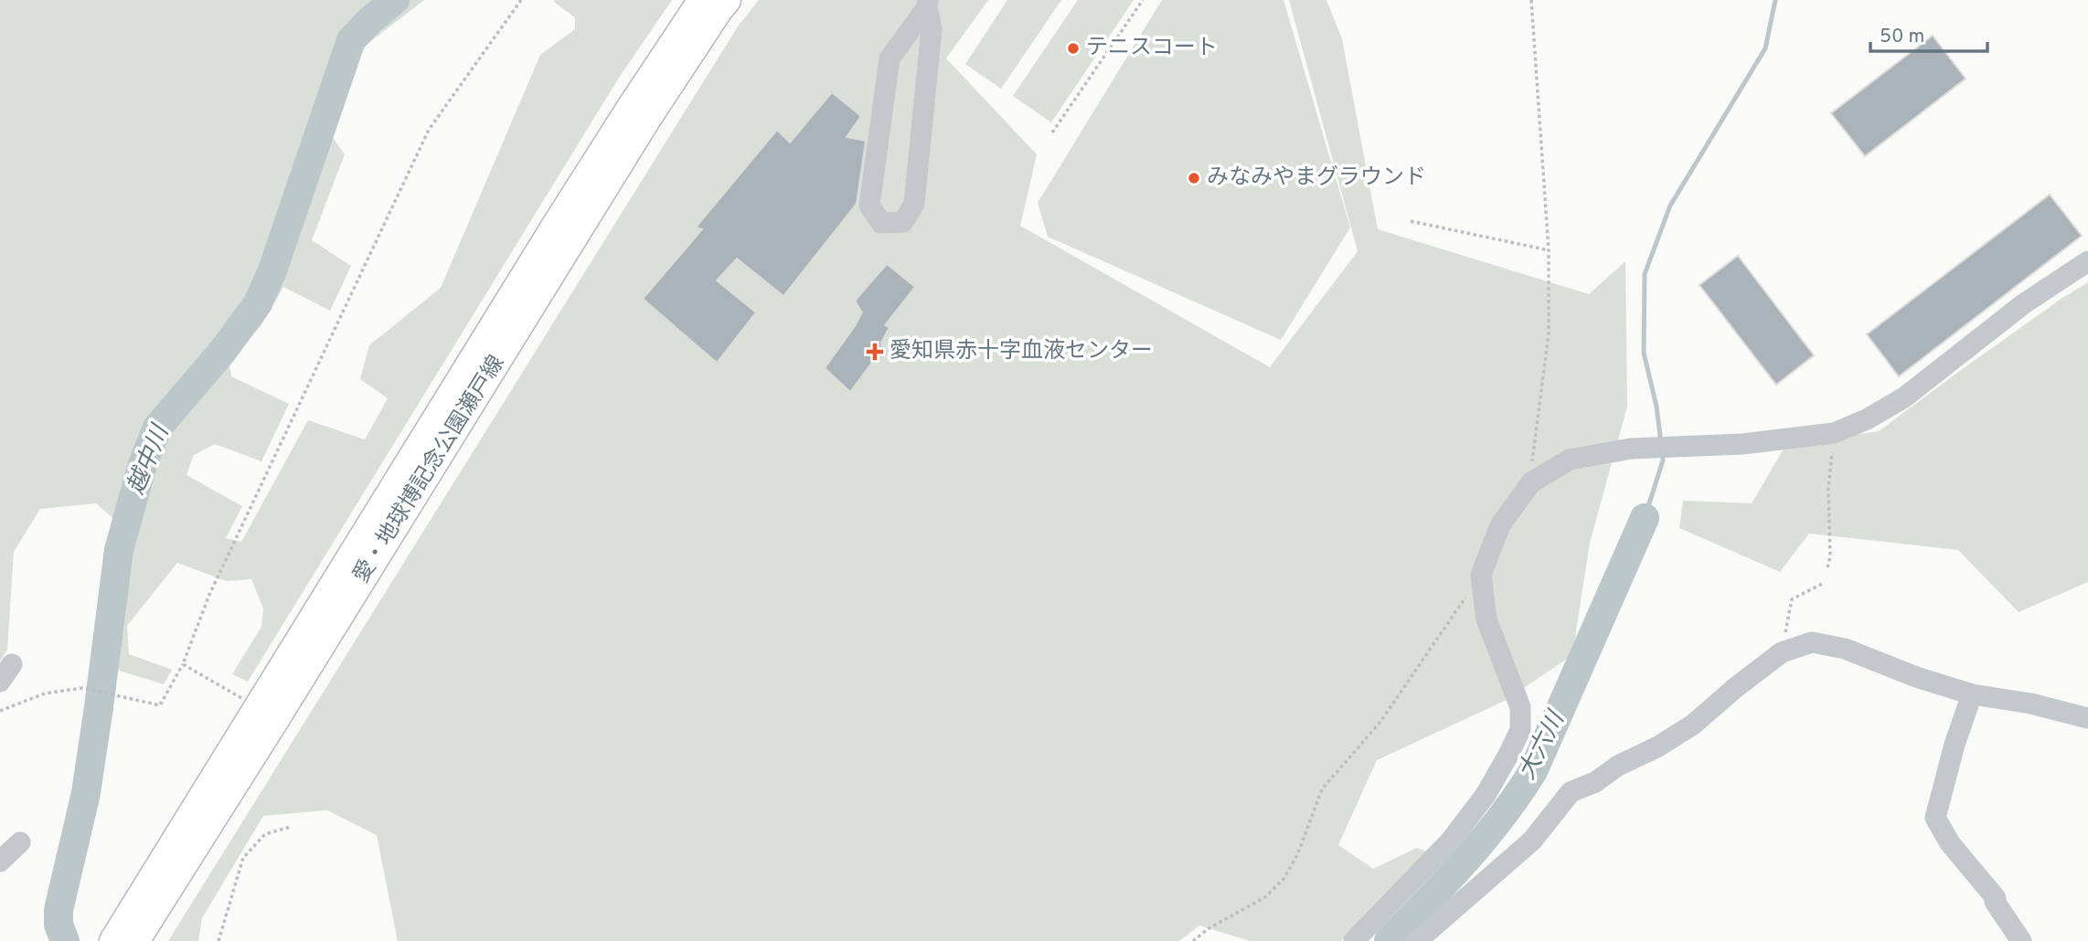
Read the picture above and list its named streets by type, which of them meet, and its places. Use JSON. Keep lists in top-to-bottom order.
{
  "streets": {
    "main road": ["愛・地球博記念公園瀬戸線"]
  },
  "water": ["越中川", "大六川"],
  "places": {
    "other": ["テニスコート", "みなみやまグラウンド"],
    "health": ["愛知県赤十字血液センター"]
  },
  "scale_bar": "50 m"
}
